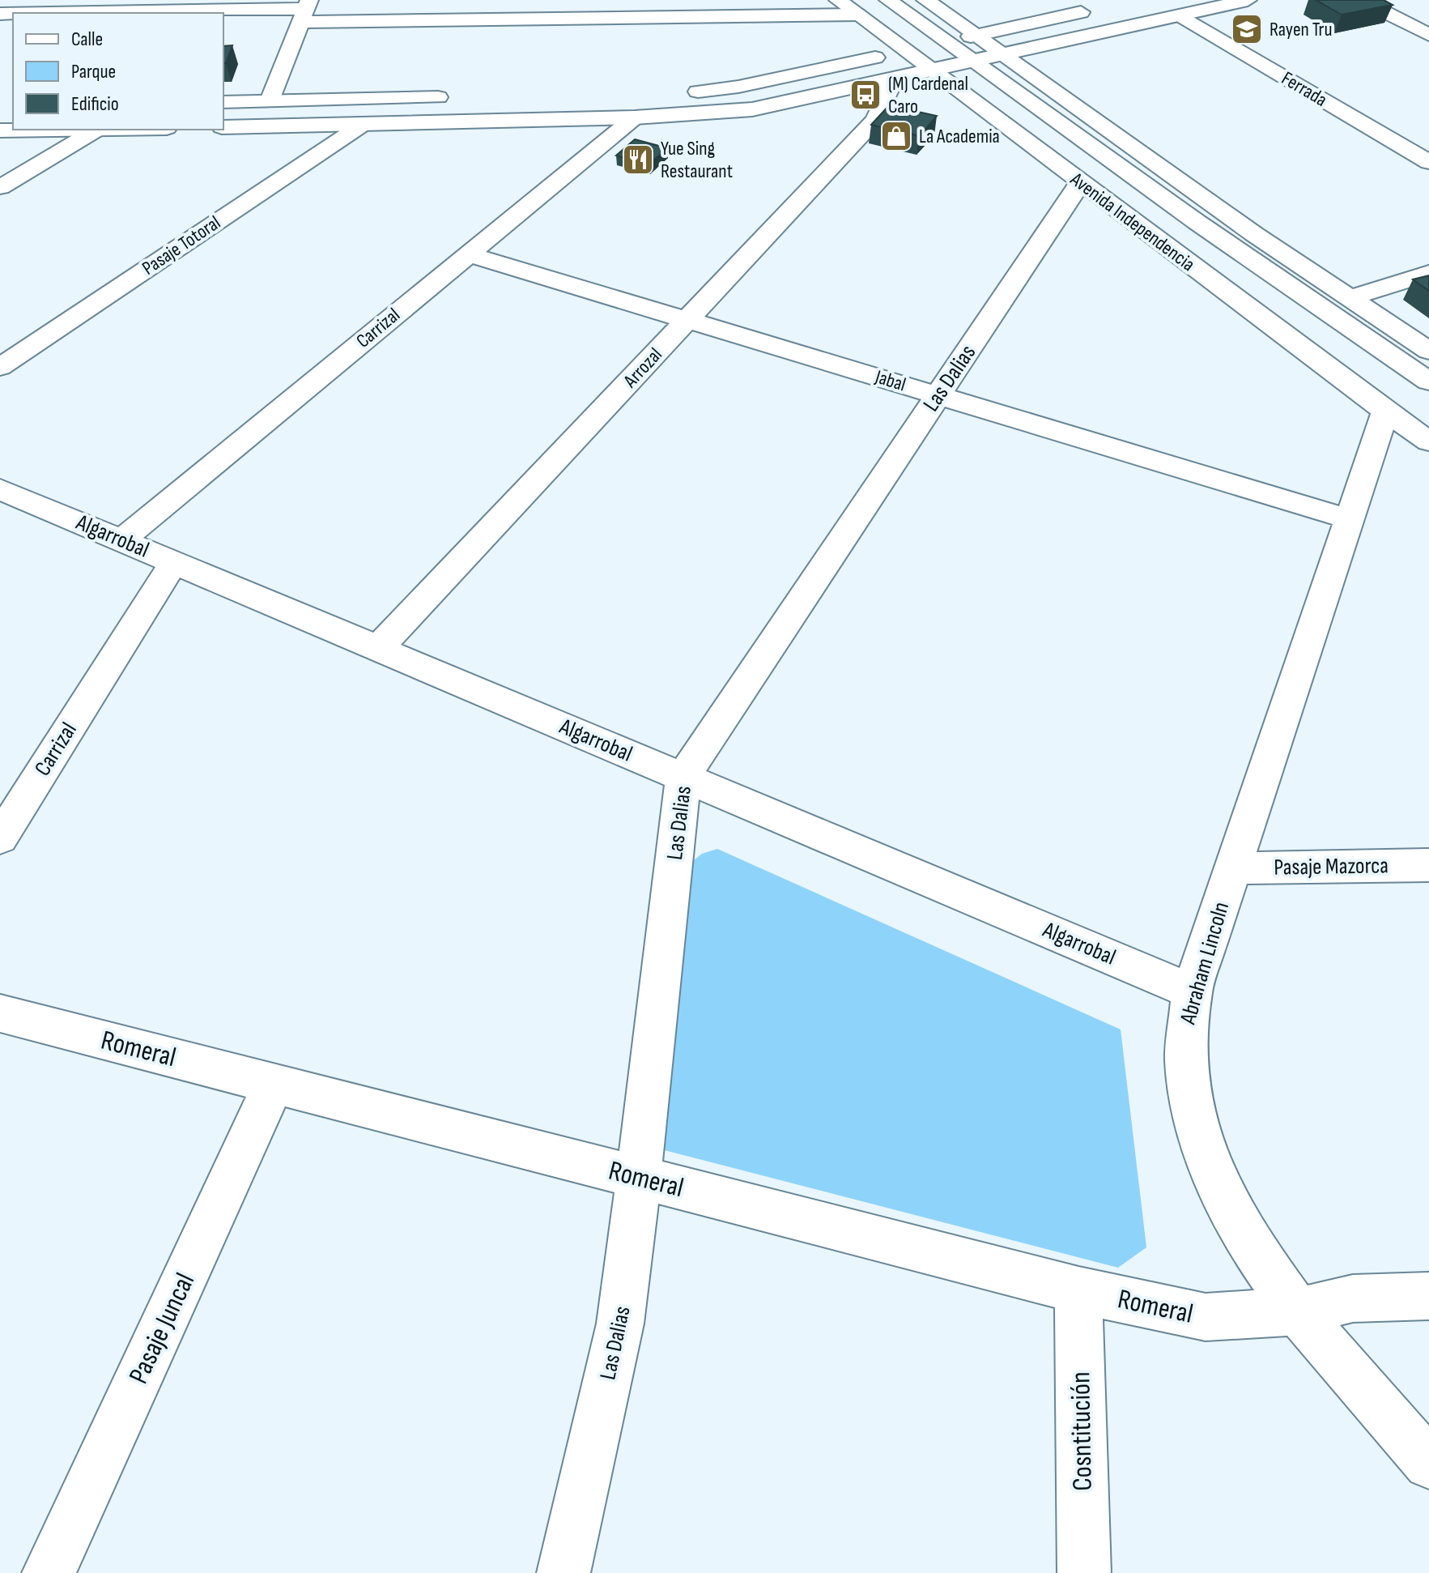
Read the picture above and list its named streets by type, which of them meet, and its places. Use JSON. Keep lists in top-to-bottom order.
{
  "streets": {
    "street": [
      "Ferrada",
      "Avenida Independencia",
      "Pasaje Totoral",
      "Carrizal",
      "Arrozal",
      "Las Dalias",
      "Jabal",
      "Algarrobal",
      "Pasaje Mazorca",
      "Abraham Lincoln",
      "Romeral",
      "Pasaje Juncal",
      "Cosntitución"
    ]
  },
  "crossings": [
    ["Avenida Independencia", "Las Dalias"],
    ["Avenida Independencia", "Abraham Lincoln"],
    ["Carrizal", "Jabal"],
    ["Carrizal", "Algarrobal"],
    ["Arrozal", "Jabal"],
    ["Arrozal", "Algarrobal"],
    ["Las Dalias", "Jabal"],
    ["Las Dalias", "Algarrobal"],
    ["Las Dalias", "Romeral"],
    ["Jabal", "Abraham Lincoln"],
    ["Algarrobal", "Abraham Lincoln"],
    ["Pasaje Mazorca", "Abraham Lincoln"],
    ["Abraham Lincoln", "Romeral"],
    ["Romeral", "Pasaje Juncal"],
    ["Romeral", "Cosntitución"]
  ],
  "places": {
    "school or university": ["Rayen Tru"],
    "bus stop": ["(M) Cardenal Caro"],
    "shop": ["La Academia"],
    "restaurant": ["Yue Sing Restaurant"]
  },
  "legend": ["Calle", "Parque", "Edificio"]
}
